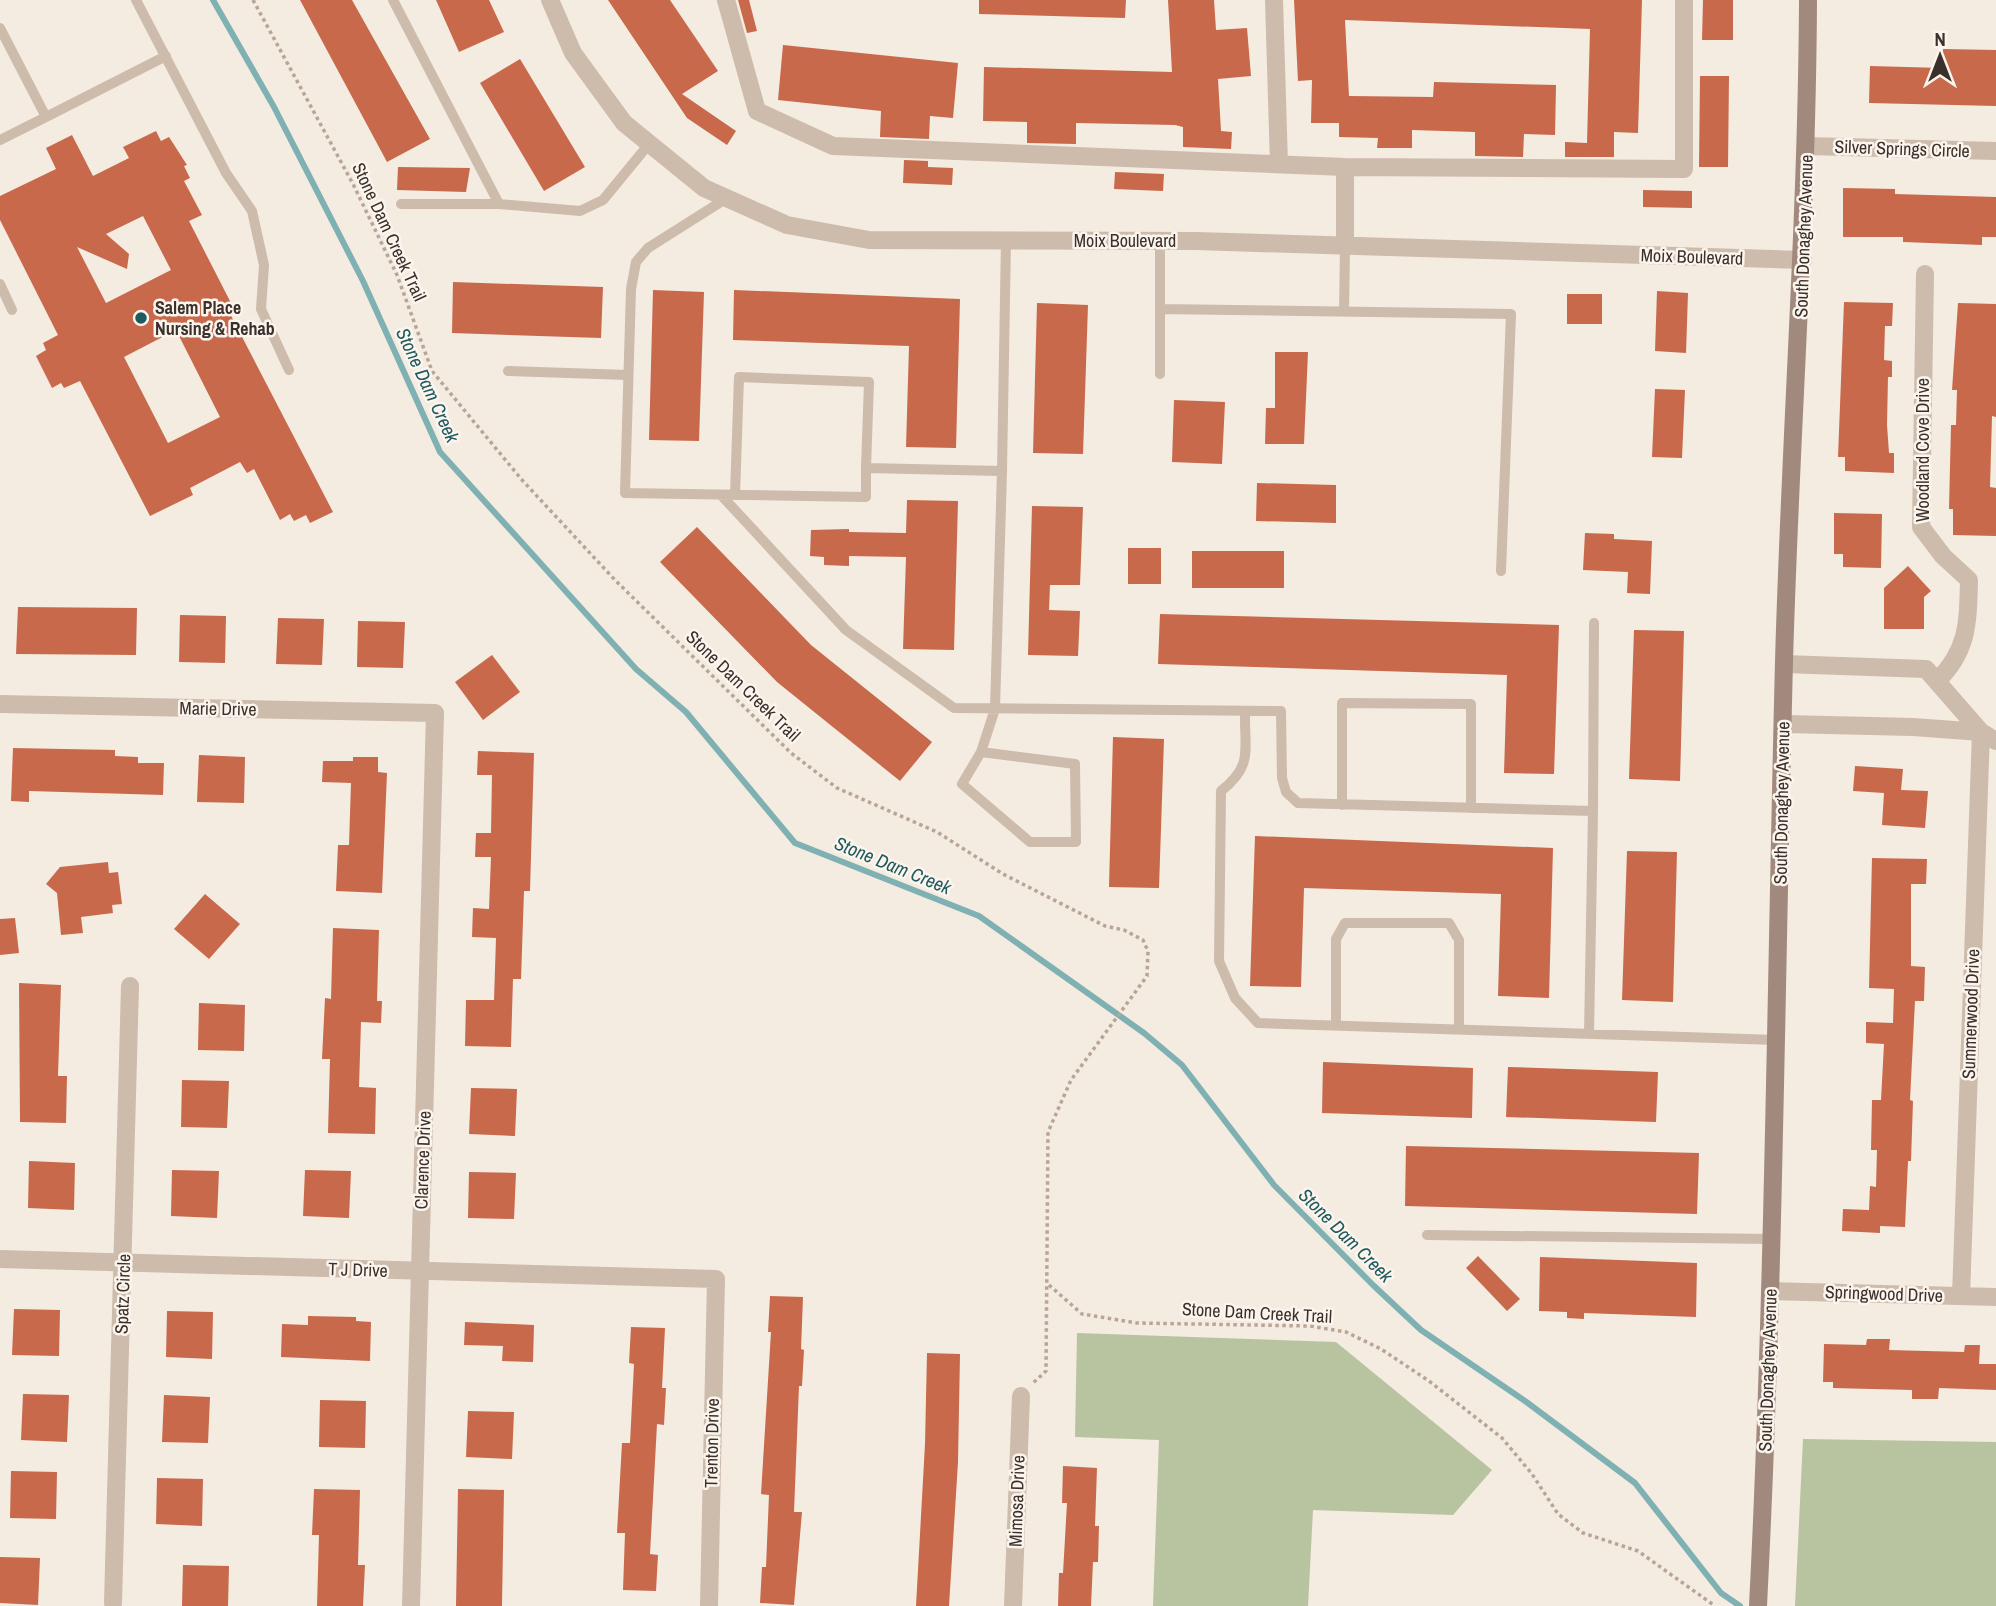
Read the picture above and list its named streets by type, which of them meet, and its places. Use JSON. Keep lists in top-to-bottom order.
{
  "streets": {
    "street": [
      "Silver Springs Circle",
      "South Donaghey Avenue",
      "Moix Boulevard",
      "Woodland Cove Drive",
      "Marie Drive",
      "Summerwood Drive",
      "Clarence Drive",
      "T J Drive",
      "Spatz Circle",
      "Springwood Drive",
      "Trenton Drive",
      "Mimosa Drive"
    ],
    "path": ["Stone Dam Creek Trail"]
  },
  "crossings": [
    ["Silver Springs Circle", "South Donaghey Avenue"],
    ["Stone Dam Creek Trail", "Mimosa Drive"],
    ["South Donaghey Avenue", "Moix Boulevard"],
    ["South Donaghey Avenue", "Springwood Drive"],
    ["Marie Drive", "Clarence Drive"],
    ["Summerwood Drive", "Springwood Drive"],
    ["Clarence Drive", "T J Drive"],
    ["T J Drive", "Spatz Circle"],
    ["T J Drive", "Trenton Drive"]
  ],
  "water": ["Stone Dam Creek"],
  "places": ["Salem Place Nursing & Rehab"],
  "north": "top"
}
